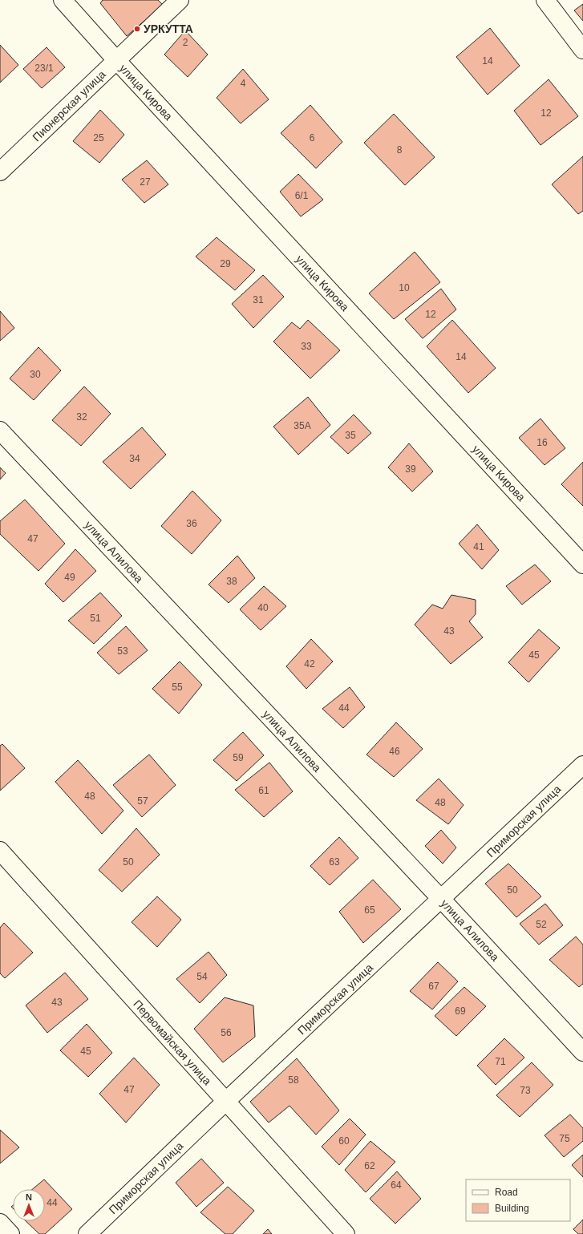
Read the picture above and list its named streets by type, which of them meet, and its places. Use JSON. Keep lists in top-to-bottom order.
{
  "streets": {
    "street": [
      "улица Кирова",
      "Пионерская улица",
      "улица Алилова",
      "Приморская улица",
      "Первомайская улица"
    ]
  },
  "crossings": [
    ["улица Кирова", "Пионерская улица"],
    ["улица Алилова", "Приморская улица"],
    ["Приморская улица", "Первомайская улица"]
  ],
  "places": ["УРКУТТА"],
  "house_numbers": [
    "2",
    "14",
    "23/1",
    "4",
    "12",
    "25",
    "6",
    "8",
    "27",
    "6/1",
    "29",
    "10",
    "31",
    "12",
    "33",
    "14",
    "30",
    "32",
    "35А",
    "35",
    "16",
    "34",
    "39",
    "36",
    "47",
    "41",
    "49",
    "38",
    "40",
    "51",
    "43",
    "53",
    "45",
    "42",
    "55",
    "44",
    "46",
    "59",
    "61",
    "48",
    "57",
    "48",
    "50",
    "63",
    "50",
    "65",
    "52",
    "54",
    "67",
    "43",
    "69",
    "56",
    "45",
    "71",
    "58",
    "47",
    "73",
    "75",
    "60",
    "62",
    "64",
    "44"
  ],
  "legend": ["Road", "Building"],
  "north": "top"
}
